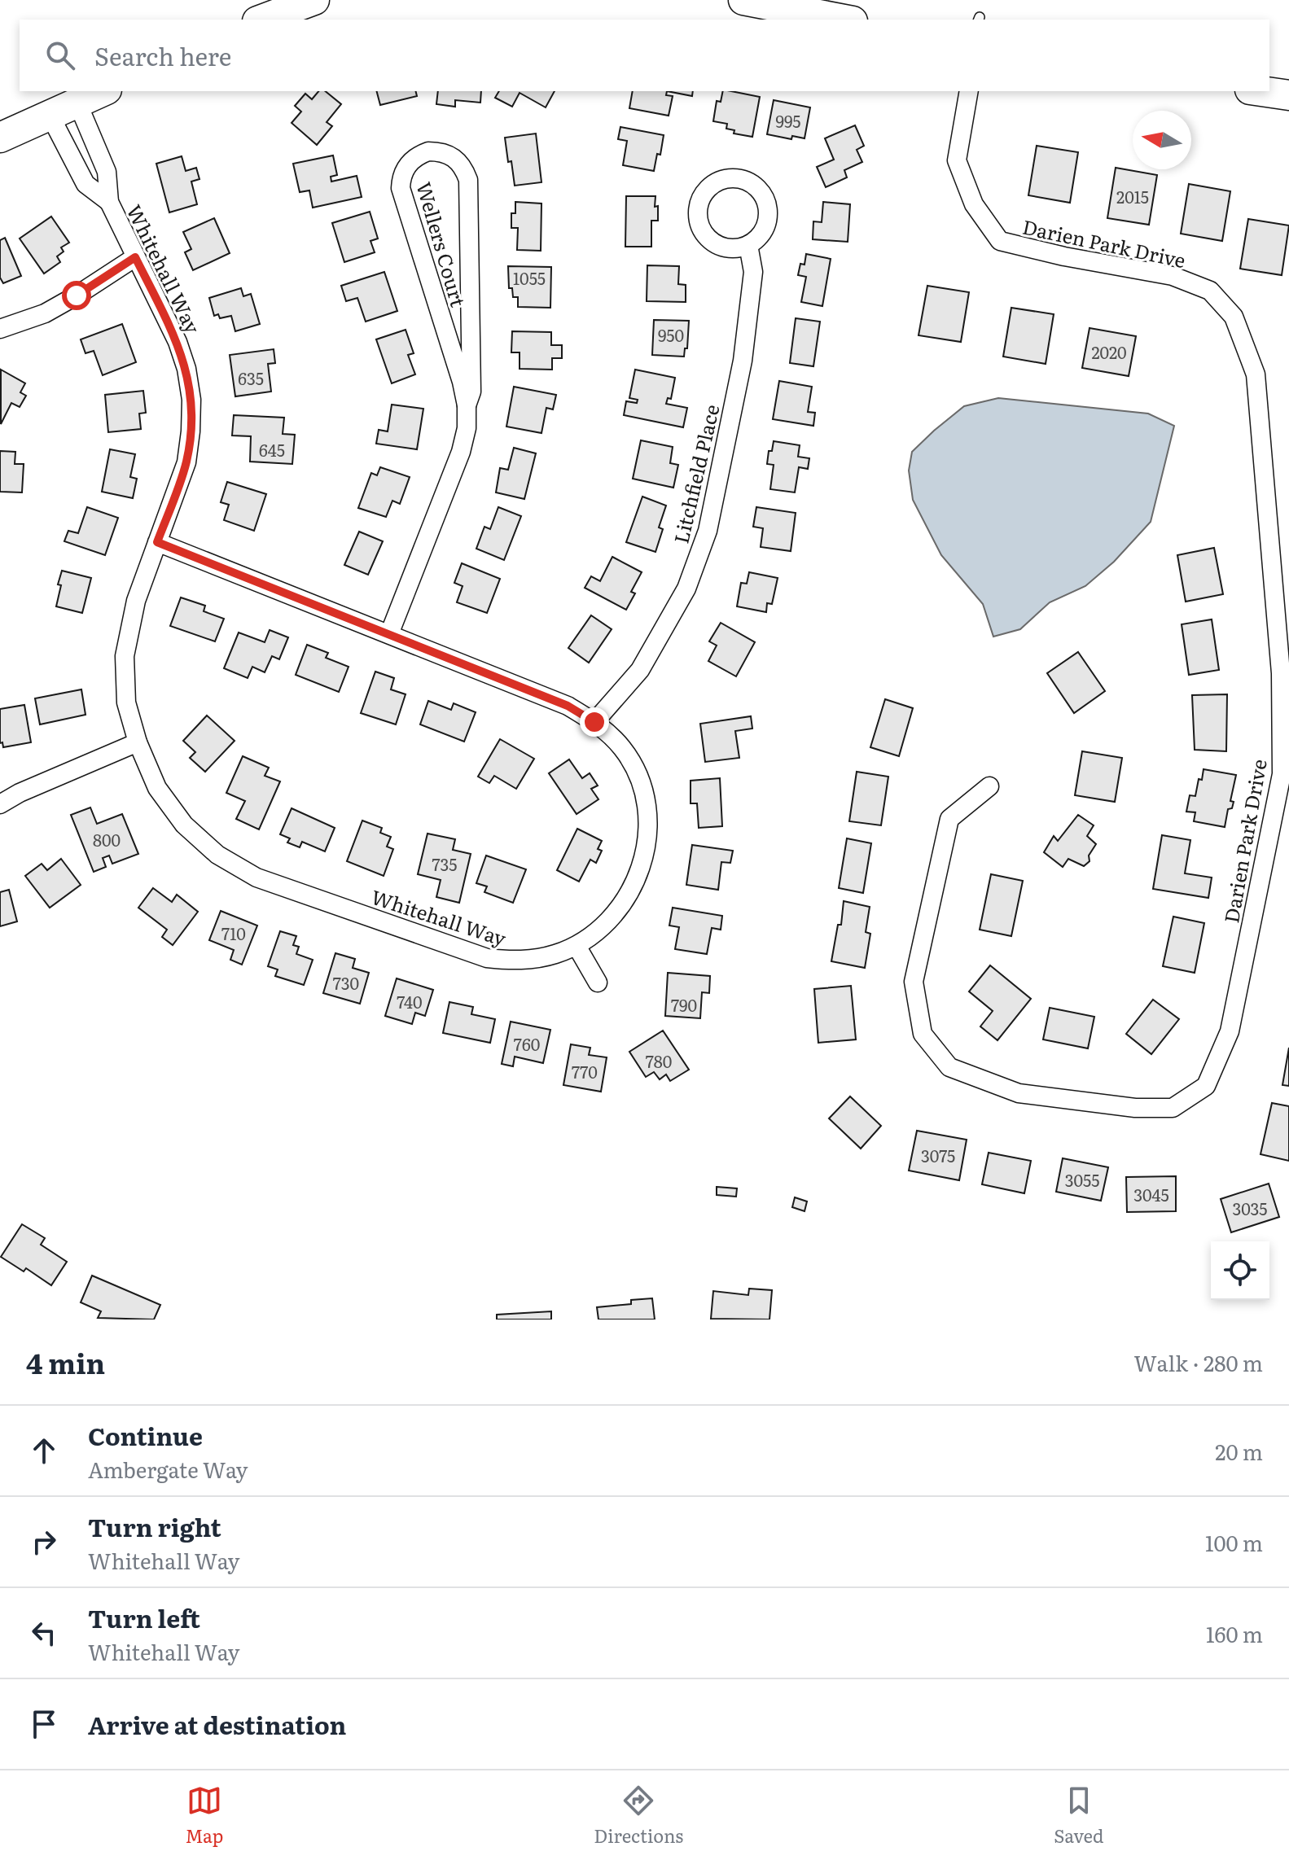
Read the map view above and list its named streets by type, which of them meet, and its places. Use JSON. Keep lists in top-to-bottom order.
{
  "streets": {
    "street": [
      "Darien Park Drive",
      "Wellers Court",
      "Whitehall Way",
      "Litchfield Place"
    ]
  },
  "crossings": [
    ["Wellers Court", "Whitehall Way"],
    ["Whitehall Way", "Litchfield Place"]
  ],
  "house_numbers": [
    "995",
    "2015",
    "1055",
    "950",
    "2020",
    "635",
    "645",
    "800",
    "735",
    "710",
    "730",
    "740",
    "790",
    "760",
    "780",
    "770",
    "3075",
    "3055",
    "3045",
    "3035"
  ],
  "north": "left",
  "page": {
    "search": "Search here",
    "heading": ["4 min", "Walk · 280 m"],
    "list": [
      ["Continue", "Ambergate Way", "20 m"],
      ["Turn right", "Whitehall Way", "100 m"],
      ["Turn left", "Whitehall Way", "160 m"],
      "Arrive at destination"
    ],
    "nav": ["Map", "Directions", "Saved"]
  }
}
